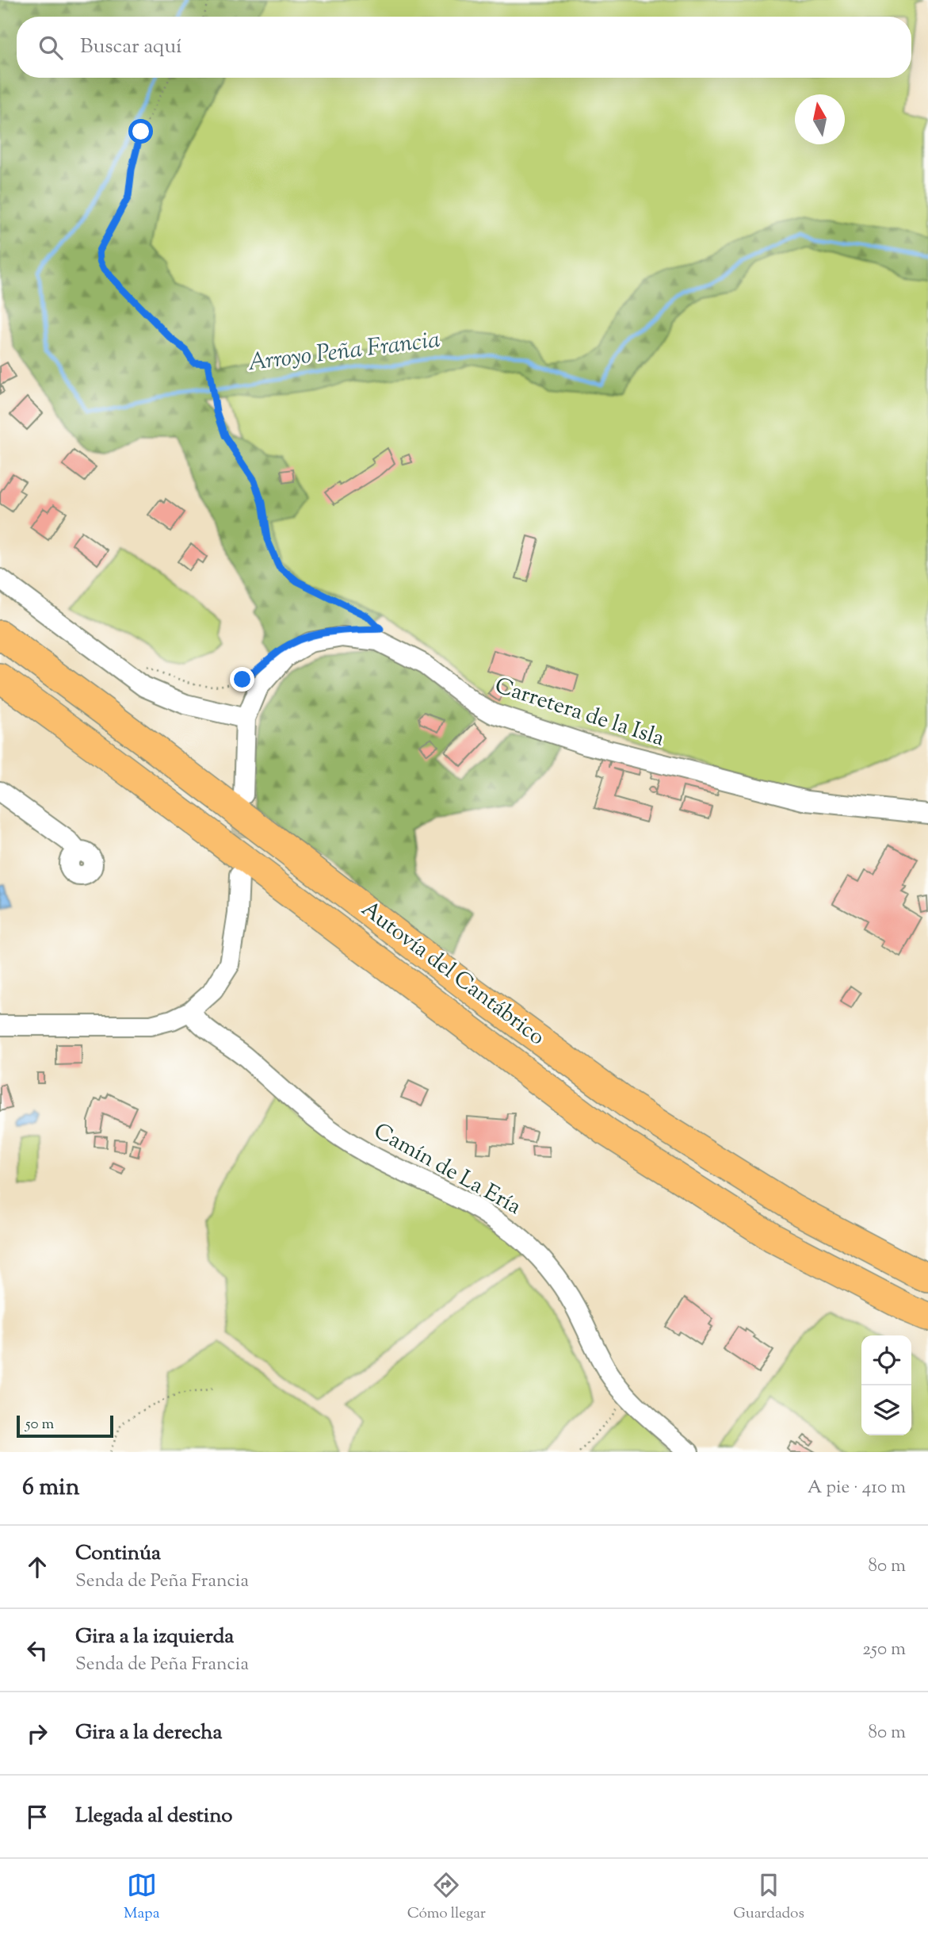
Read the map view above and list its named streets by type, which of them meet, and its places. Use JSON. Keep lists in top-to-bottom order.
{
  "streets": {
    "highway": ["Autovía del Cantábrico"],
    "street": ["Carretera de la Isla", "Camín de La Ería"]
  },
  "water": ["Arroyo Peña Francia"],
  "scale_bar": "50 m",
  "north": "top",
  "page": {
    "search": "Buscar aquí",
    "scale": "50 m",
    "heading": ["6 min", "A pie · 410 m"],
    "list": [
      ["Continúa", "Senda de Peña Francia", "80 m"],
      ["Gira a la izquierda", "Senda de Peña Francia", "250 m"],
      ["Gira a la derecha", "80 m"],
      "Llegada al destino"
    ],
    "nav": ["Mapa", "Cómo llegar", "Guardados"]
  }
}
